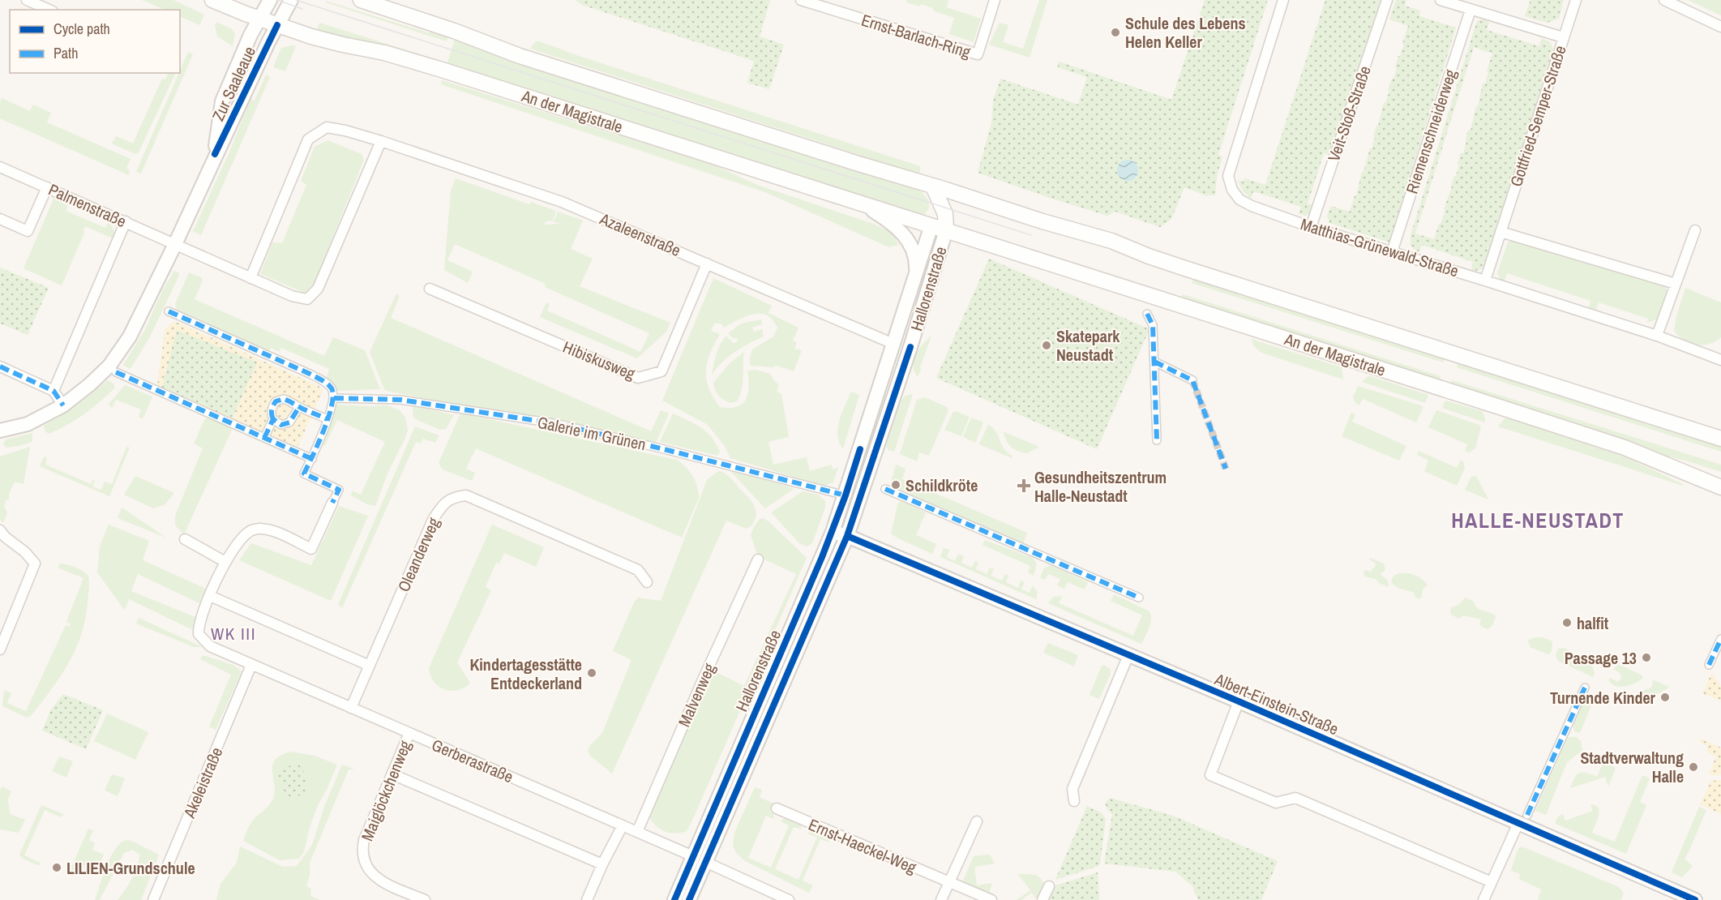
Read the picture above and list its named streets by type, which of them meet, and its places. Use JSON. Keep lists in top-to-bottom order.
{
  "streets": {
    "main road": ["An der Magistrale"],
    "street": [
      "Ernst-Barlach-Ring",
      "Zur Saaleaue",
      "Veit-Stoß-Straße",
      "Gottfried-Semper-Straße",
      "Riemenschneiderweg",
      "Palmenstraße",
      "Azaleenstraße",
      "Matthias-Grünewald-Straße",
      "Hallorenstraße",
      "Hibiskusweg",
      "Galerie im Grünen",
      "Oleanderweg",
      "Malvenweg",
      "Albert-Einstein-Straße",
      "Gerberastraße",
      "Akeleistraße",
      "Maiglöckchenweg",
      "Ernst-Haeckel-Weg"
    ]
  },
  "crossings": [
    ["Zur Saaleaue", "An der Magistrale"],
    ["Zur Saaleaue", "Palmenstraße"],
    ["An der Magistrale", "Hallorenstraße"],
    ["Veit-Stoß-Straße", "Matthias-Grünewald-Straße"],
    ["Gottfried-Semper-Straße", "Matthias-Grünewald-Straße"],
    ["Riemenschneiderweg", "Matthias-Grünewald-Straße"],
    ["Azaleenstraße", "Hallorenstraße"],
    ["Azaleenstraße", "Hibiskusweg"],
    ["Hallorenstraße", "Galerie im Grünen"],
    ["Hallorenstraße", "Albert-Einstein-Straße"],
    ["Hallorenstraße", "Gerberastraße"],
    ["Oleanderweg", "Gerberastraße"],
    ["Malvenweg", "Gerberastraße"],
    ["Gerberastraße", "Akeleistraße"],
    ["Gerberastraße", "Maiglöckchenweg"]
  ],
  "districts": ["HALLE-NEUSTADT", "WK III"],
  "places": {
    "other": [
      "Schule des Lebens Helen Keller",
      "Skatepark Neustadt",
      "Schildkröte",
      "halfit",
      "Passage 13",
      "Kindertagesstätte Entdeckerland",
      "Turnende Kinder",
      "Stadtverwaltung Halle",
      "LILIEN-Grundschule"
    ],
    "health": ["Gesundheitszentrum Halle-Neustadt"]
  },
  "legend": ["Cycle path", "Path"]
}
